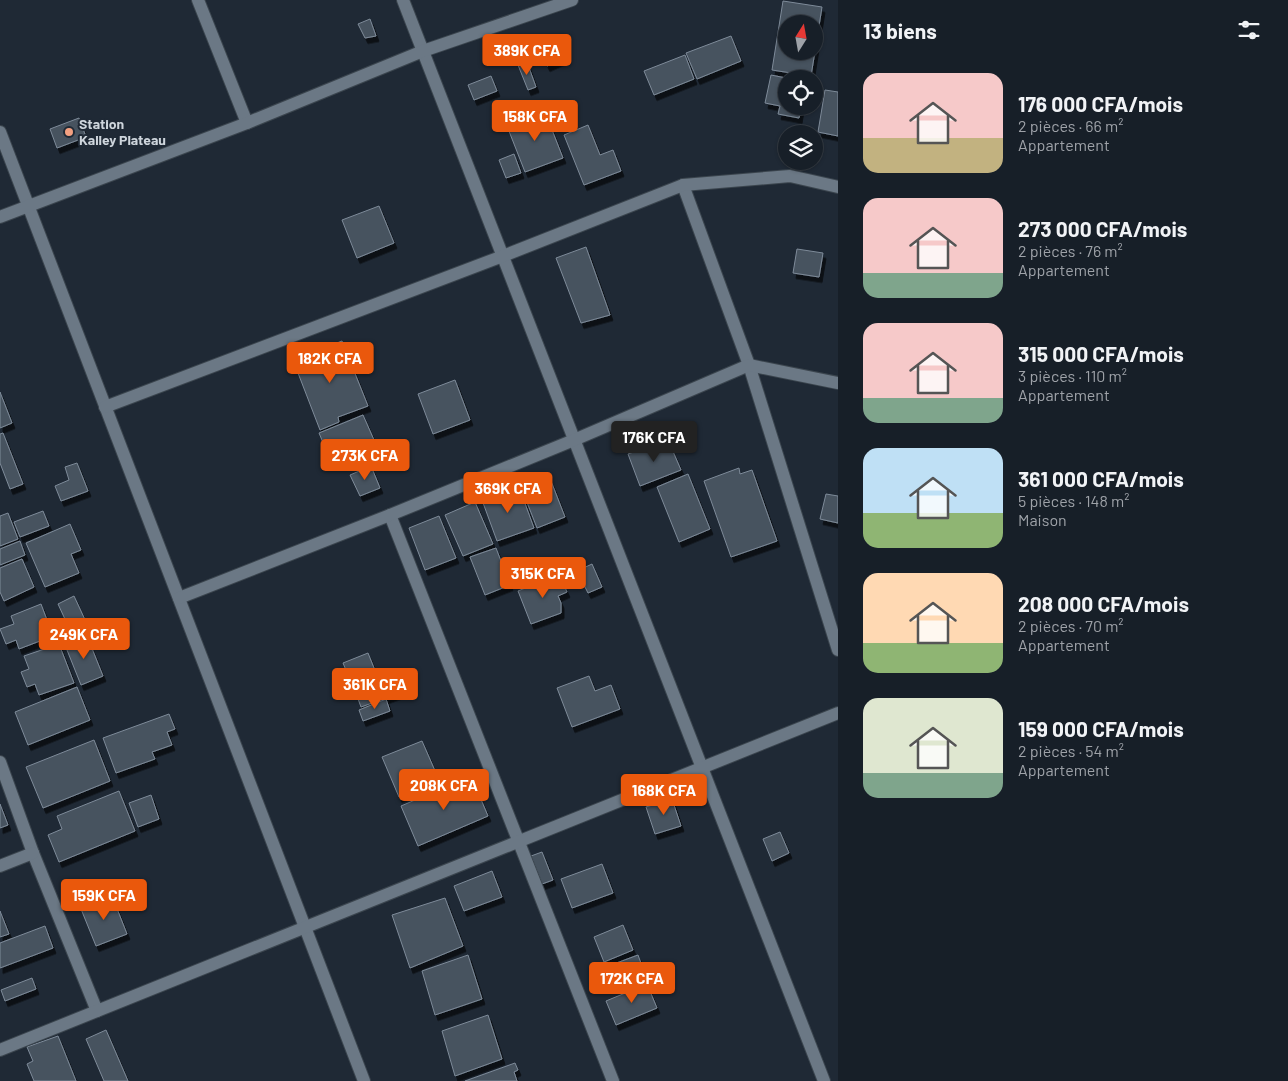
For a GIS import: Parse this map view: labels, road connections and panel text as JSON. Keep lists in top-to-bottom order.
{
  "places": ["Station Kalley Plateau"],
  "north": "top",
  "page": {
    "heading": "13 biens",
    "price": [
      "389K CFA",
      "158K CFA",
      "182K CFA",
      "176K CFA",
      "273K CFA",
      "369K CFA",
      "315K CFA",
      "249K CFA",
      "361K CFA",
      "208K CFA",
      "168K CFA",
      "159K CFA",
      "172K CFA"
    ],
    "list": [
      {
        "name": "176 000 CFA/mois",
        "note": "2 pièces · 66 m² · Appartement"
      },
      {
        "name": "273 000 CFA/mois",
        "note": "2 pièces · 76 m² · Appartement"
      },
      {
        "name": "315 000 CFA/mois",
        "note": "3 pièces · 110 m² · Appartement"
      },
      {
        "name": "361 000 CFA/mois",
        "note": "5 pièces · 148 m² · Maison"
      },
      {
        "name": "208 000 CFA/mois",
        "note": "2 pièces · 70 m² · Appartement"
      },
      {
        "name": "159 000 CFA/mois",
        "note": "2 pièces · 54 m² · Appartement"
      }
    ]
  }
}
